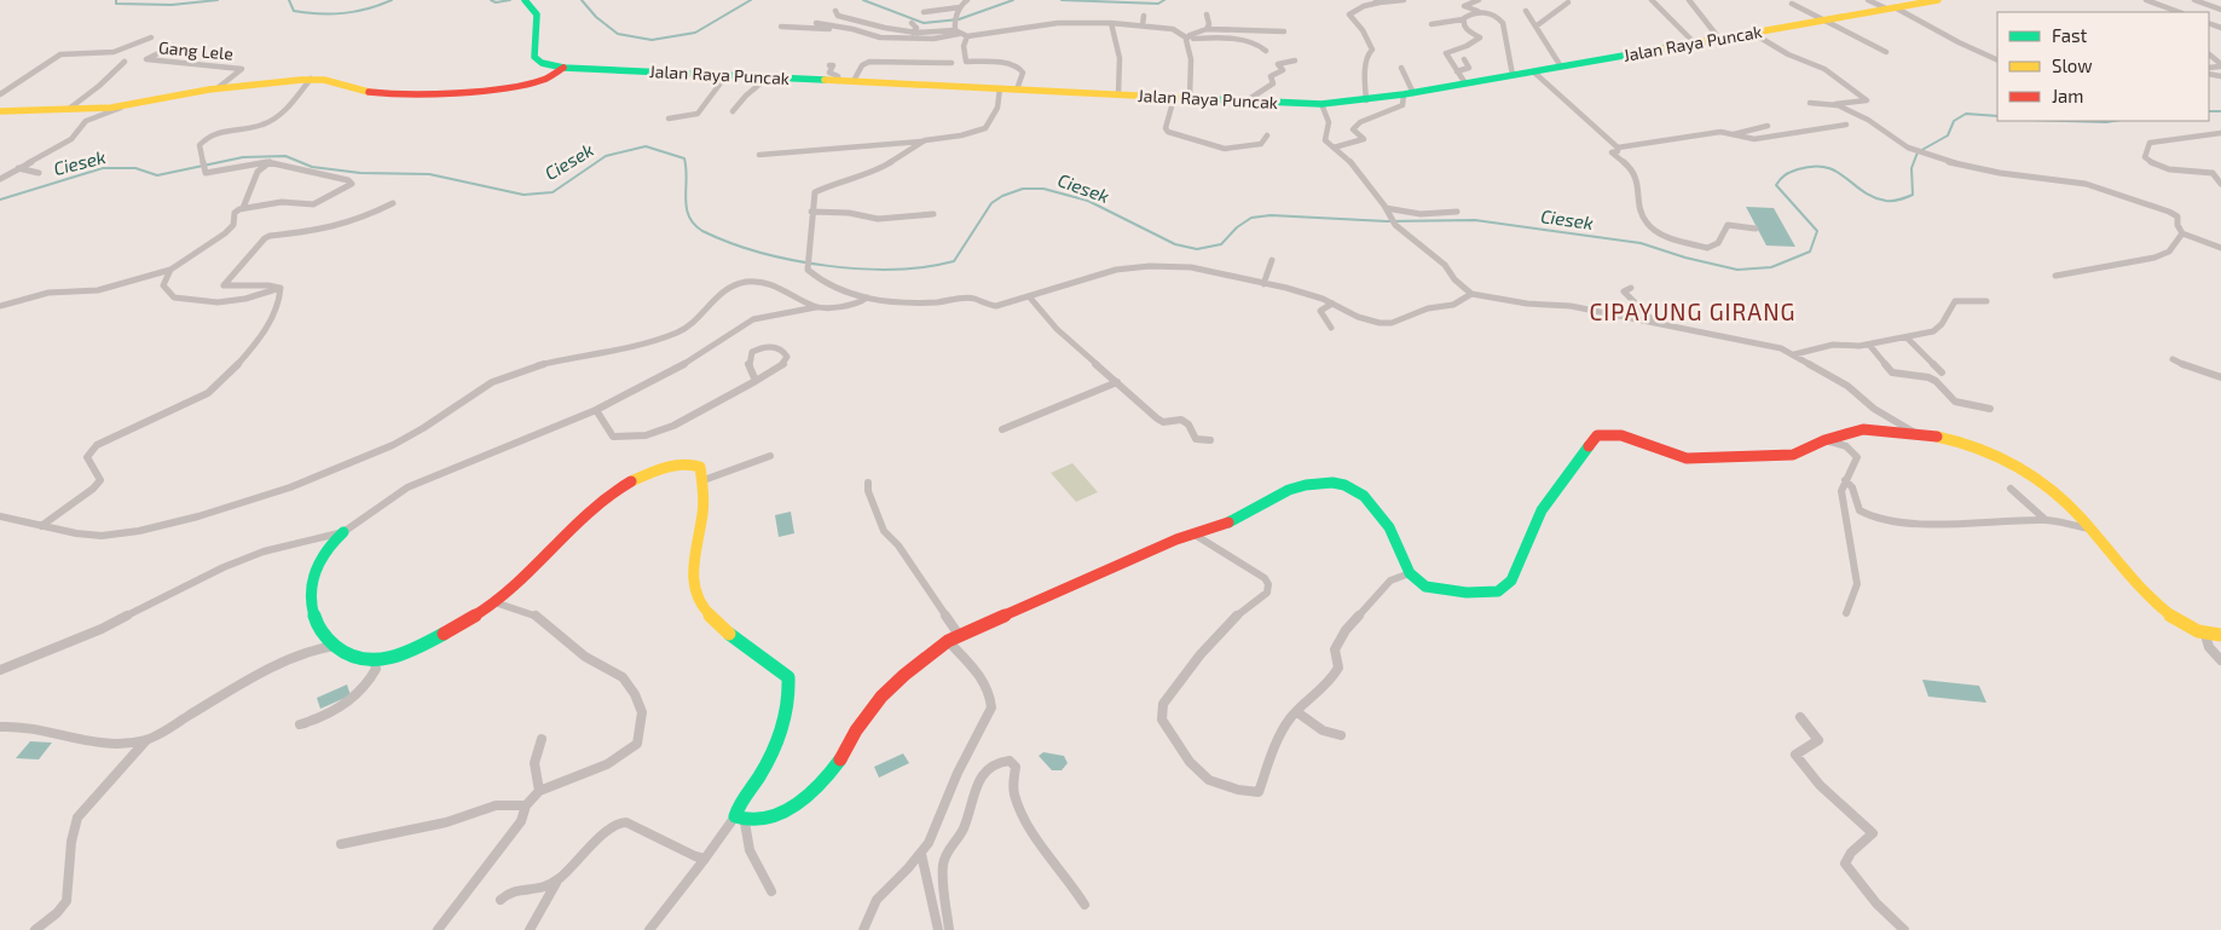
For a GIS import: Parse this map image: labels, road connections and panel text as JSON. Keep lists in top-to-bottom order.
{
  "streets": {
    "main road": ["Jalan Raya Puncak"],
    "street": ["Gang Lele"]
  },
  "districts": ["CIPAYUNG GIRANG"],
  "water": ["Ciesek"],
  "legend": ["Fast", "Slow", "Jam"]
}
